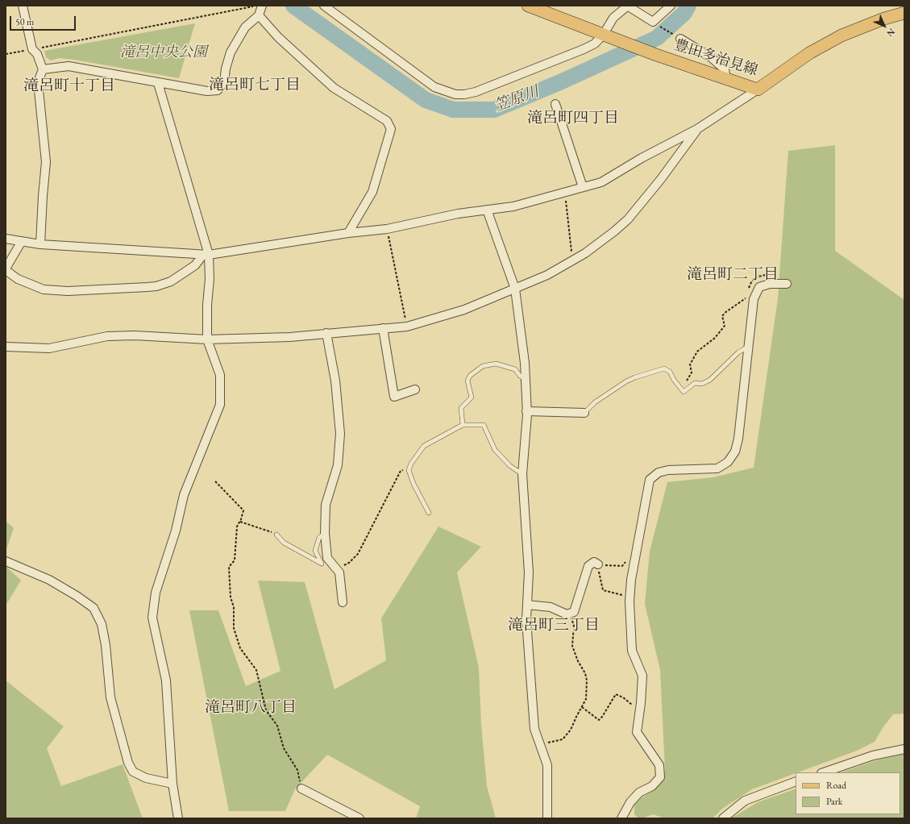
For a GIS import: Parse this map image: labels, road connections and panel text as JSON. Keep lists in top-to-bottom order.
{
  "streets": {
    "main road": ["豊田多治見線"]
  },
  "districts": [
    "滝呂町七丁目",
    "滝呂町十丁目",
    "滝呂町四丁目",
    "滝呂町二丁目",
    "滝呂町三丁目",
    "滝呂町八丁目"
  ],
  "water": ["笠原川"],
  "parks": ["滝呂中央公園"],
  "legend": ["Road", "Park"],
  "scale_bar": "50 m",
  "north": "bottom right"
}
